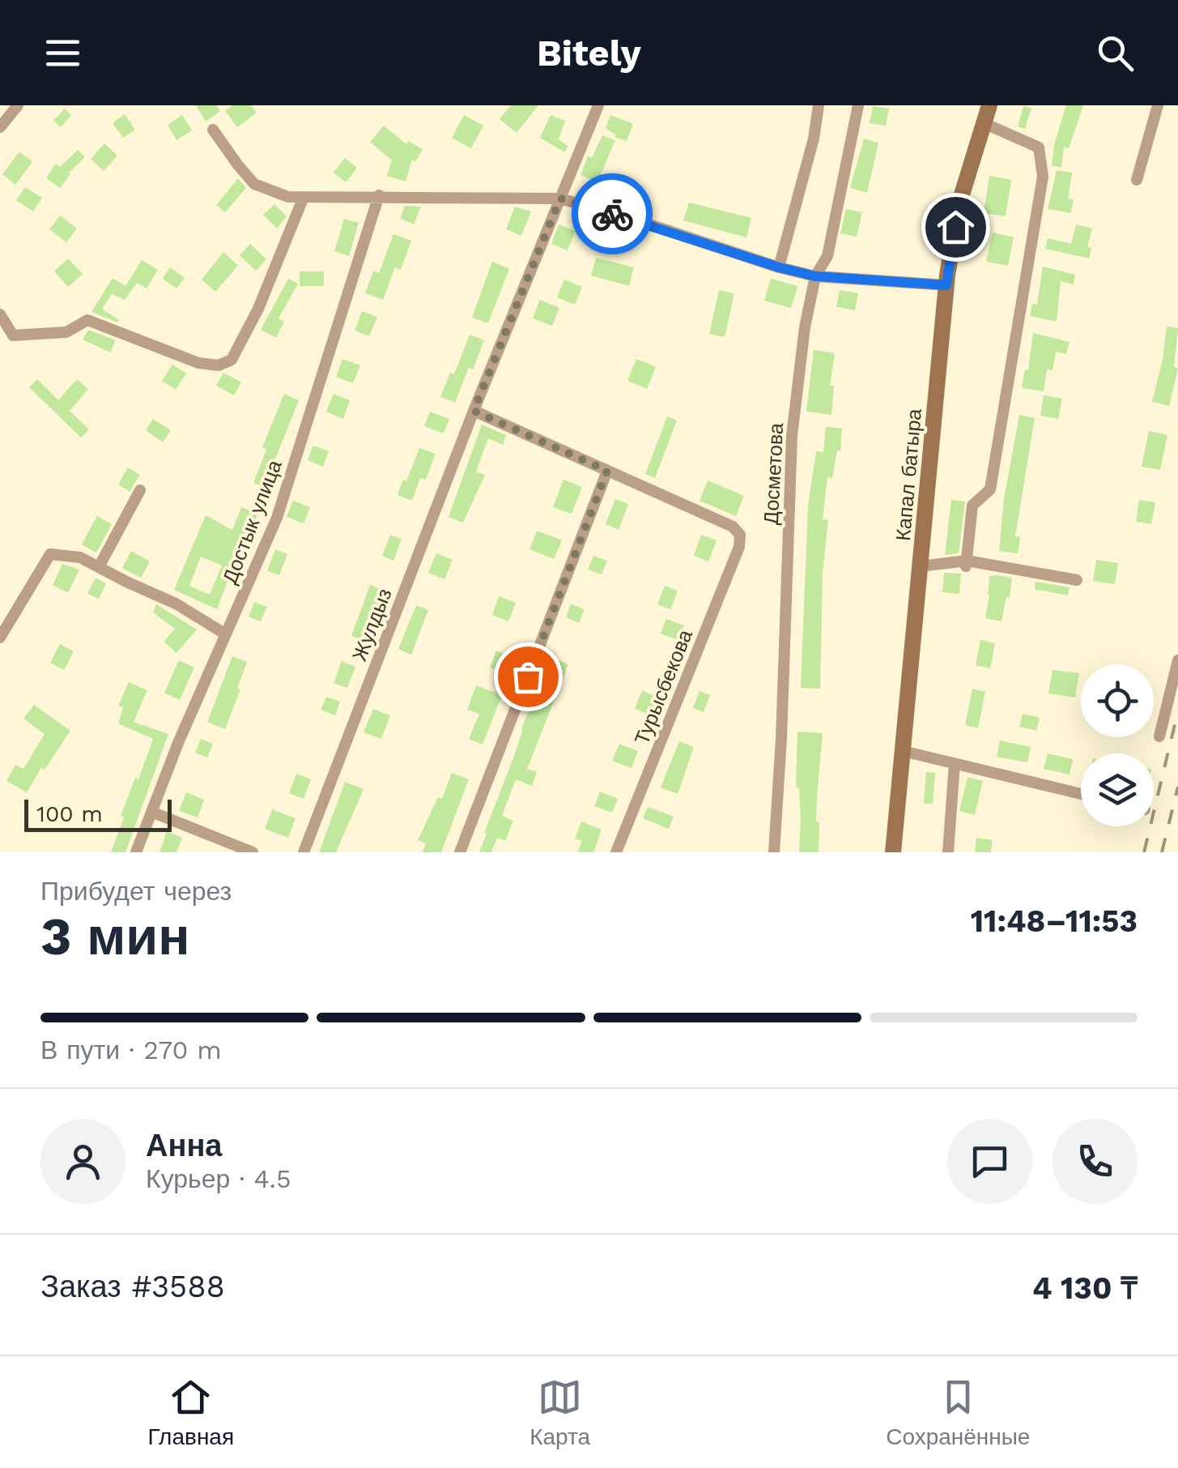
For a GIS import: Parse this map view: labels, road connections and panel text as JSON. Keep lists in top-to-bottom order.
{
  "streets": {
    "main road": ["Капал батыра"],
    "street": [
      "Досметова",
      "Достык улица",
      "Жулдыз",
      "Турысбекова"
    ]
  },
  "scale_bar": "100 m",
  "page": {
    "header": "Bitely",
    "scale": "100 m",
    "heading": ["3 мин", "Прибудет через", "11:48–11:53"],
    "panel": [
      "Анна",
      "Курьер · 4.5",
      "Заказ #3588",
      "4 130 ₸"
    ],
    "bar": "В пути · 270 m",
    "tabs": ["Главная", "Карта", "Сохранённые"]
  }
}
